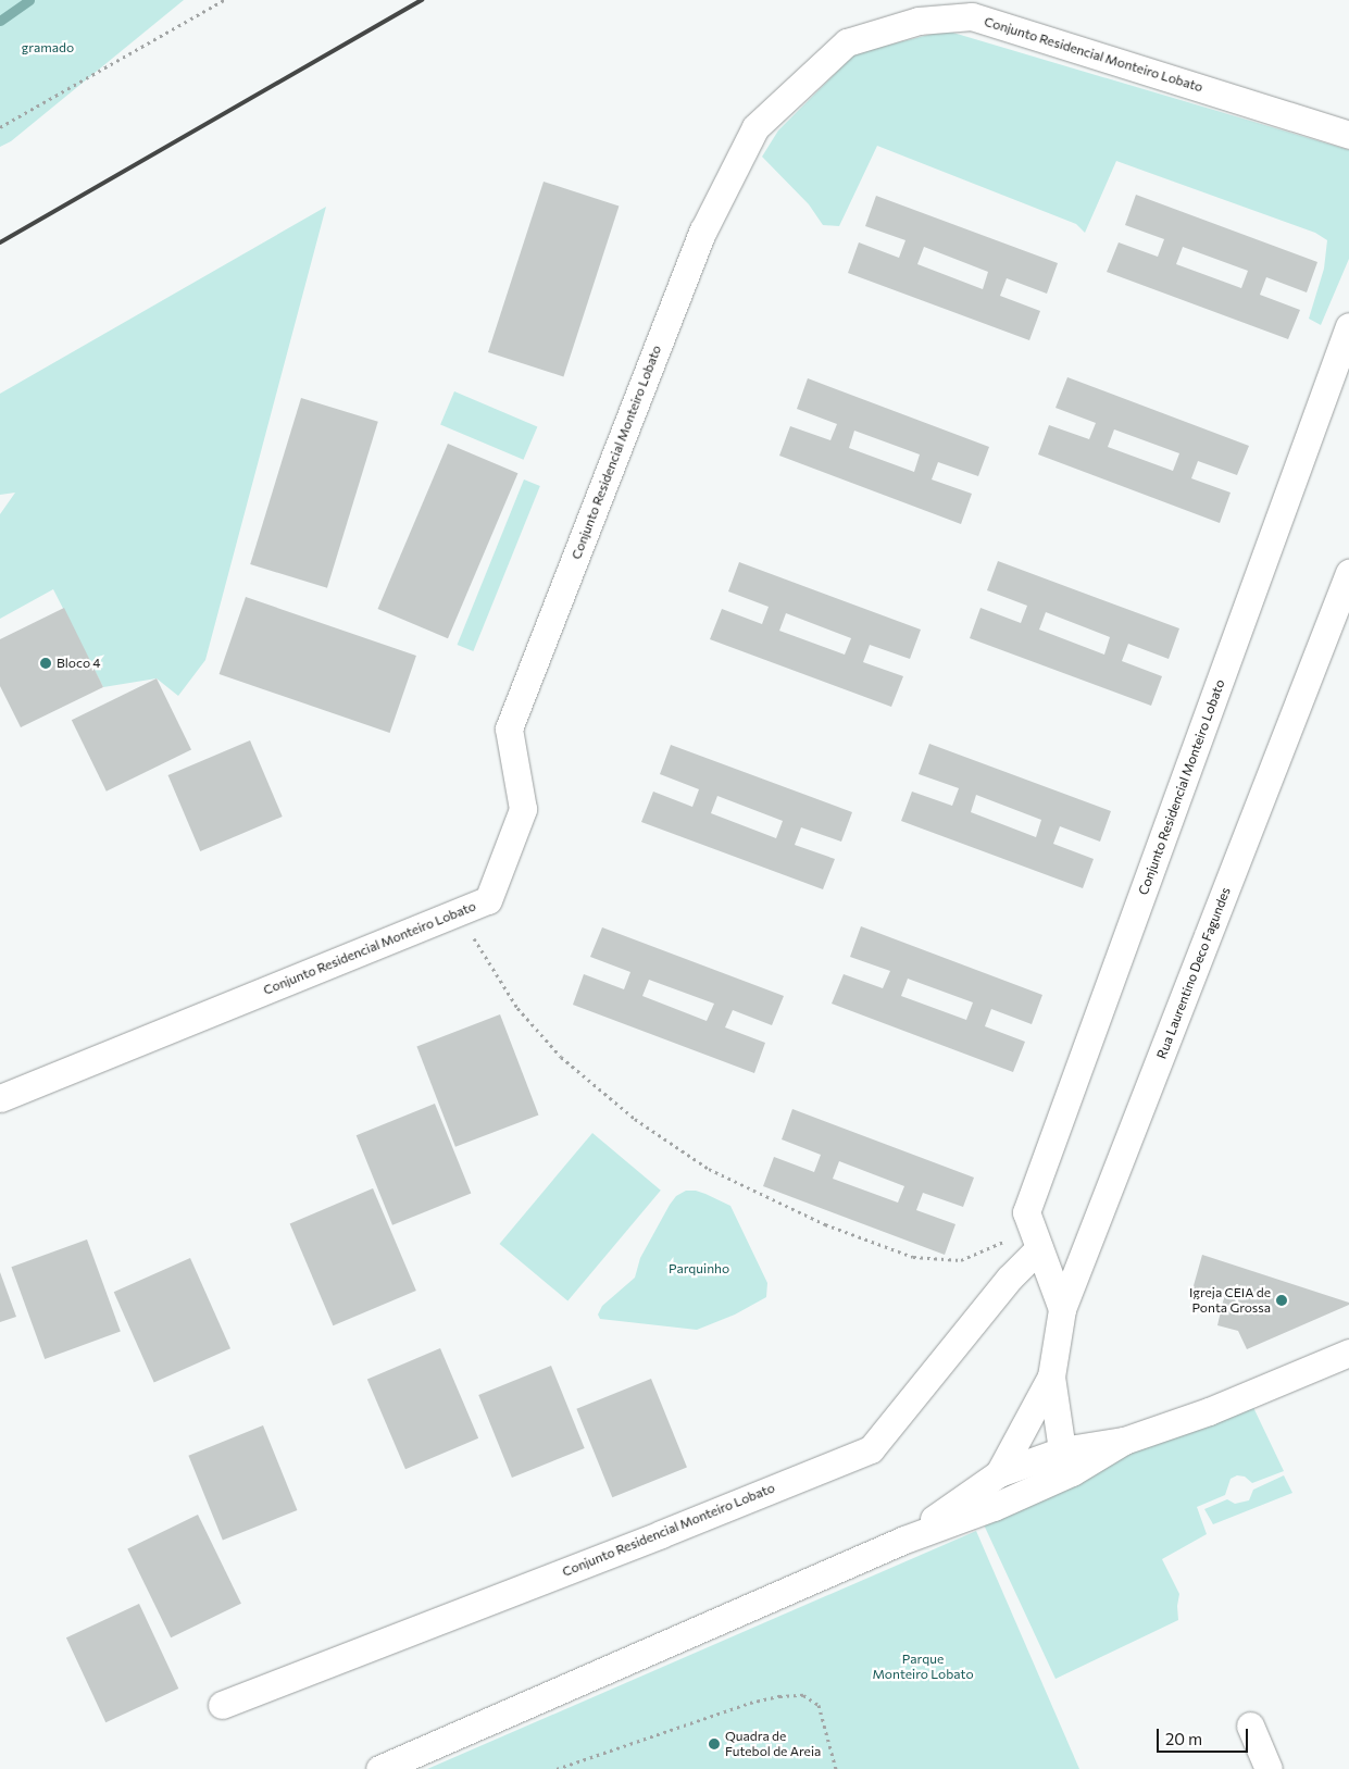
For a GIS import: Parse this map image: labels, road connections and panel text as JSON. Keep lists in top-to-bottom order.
{
  "streets": {
    "street": ["Conjunto Residencial Monteiro Lobato", "Rua Laurentino Deco Fagundes"]
  },
  "crossings": [
    ["Conjunto Residencial Monteiro Lobato", "Rua Laurentino Deco Fagundes"]
  ],
  "parks": ["gramado", "Parquinho", "Parque Monteiro Lobato"],
  "places": ["Bloco 4", "Igreja CEIA de Ponta Grossa", "Quadra de Futebol de Areia"],
  "scale_bar": "20 m"
}
